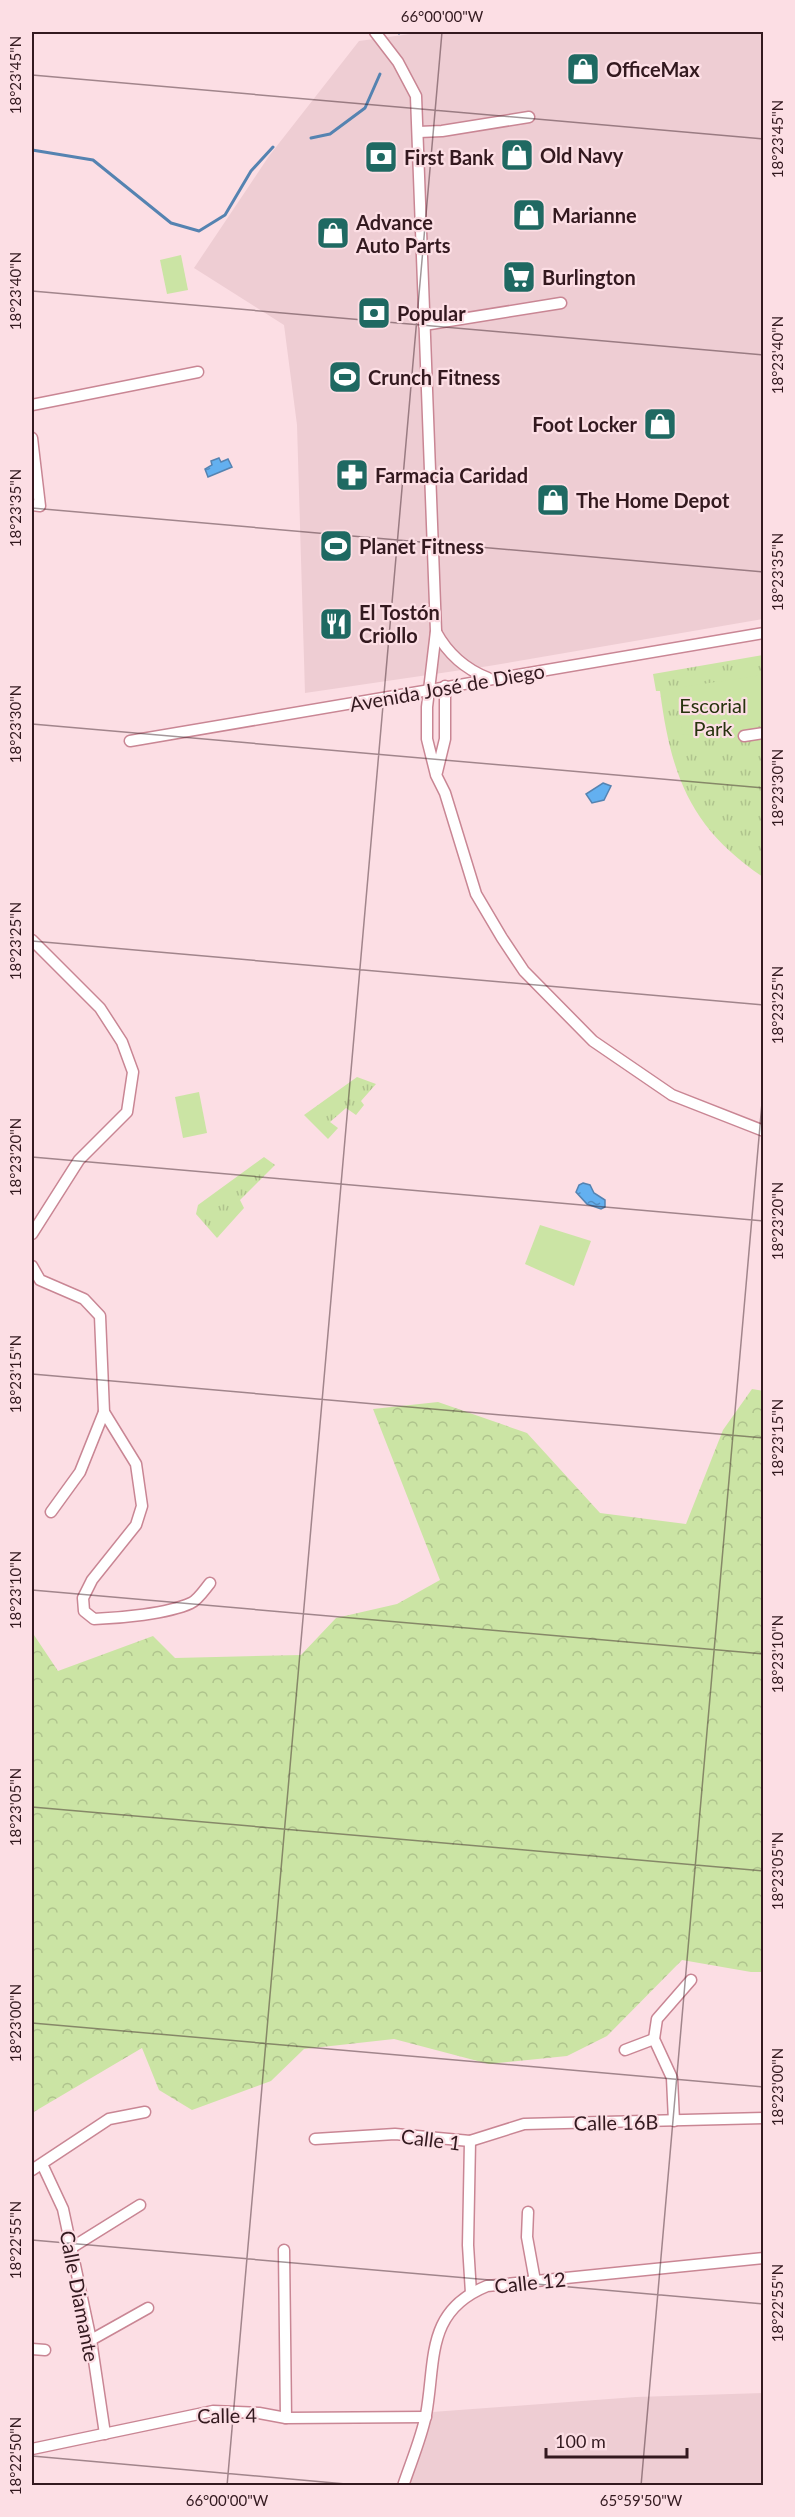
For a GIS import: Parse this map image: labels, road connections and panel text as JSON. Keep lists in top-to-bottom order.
{
  "streets": {
    "street": [
      "Avenida José de Diego",
      "Calle 16B",
      "Calle 1",
      "Calle 12",
      "Calle Diamante",
      "Calle 4"
    ]
  },
  "crossings": [
    ["Calle 16B", "Calle 1"],
    ["Calle 1", "Calle 12"],
    ["Calle 12", "Calle 4"],
    ["Calle Diamante", "Calle 4"]
  ],
  "parks": ["Escorial Park"],
  "places": {
    "shop": [
      "OfficeMax",
      "Old Navy",
      "Marianne",
      "Advance Auto Parts",
      "Foot Locker",
      "The Home Depot"
    ],
    "bank": ["First Bank", "Popular"],
    "supermarket": ["Burlington"],
    "sports": ["Crunch Fitness", "Planet Fitness"],
    "pharmacy": ["Farmacia Caridad"],
    "restaurant": ["El Tostón Criollo"]
  },
  "scale_bar": "100 m",
  "coordinates": [
    "66°00'00\"W",
    "18°23'45\"N",
    "18°23'40\"N",
    "18°23'35\"N",
    "18°23'30\"N",
    "18°23'25\"N",
    "18°23'20\"N",
    "18°23'15\"N",
    "18°23'10\"N",
    "18°23'05\"N",
    "18°23'00\"N",
    "18°22'55\"N",
    "18°22'50\"N",
    "65°59'50\"W"
  ]
}
